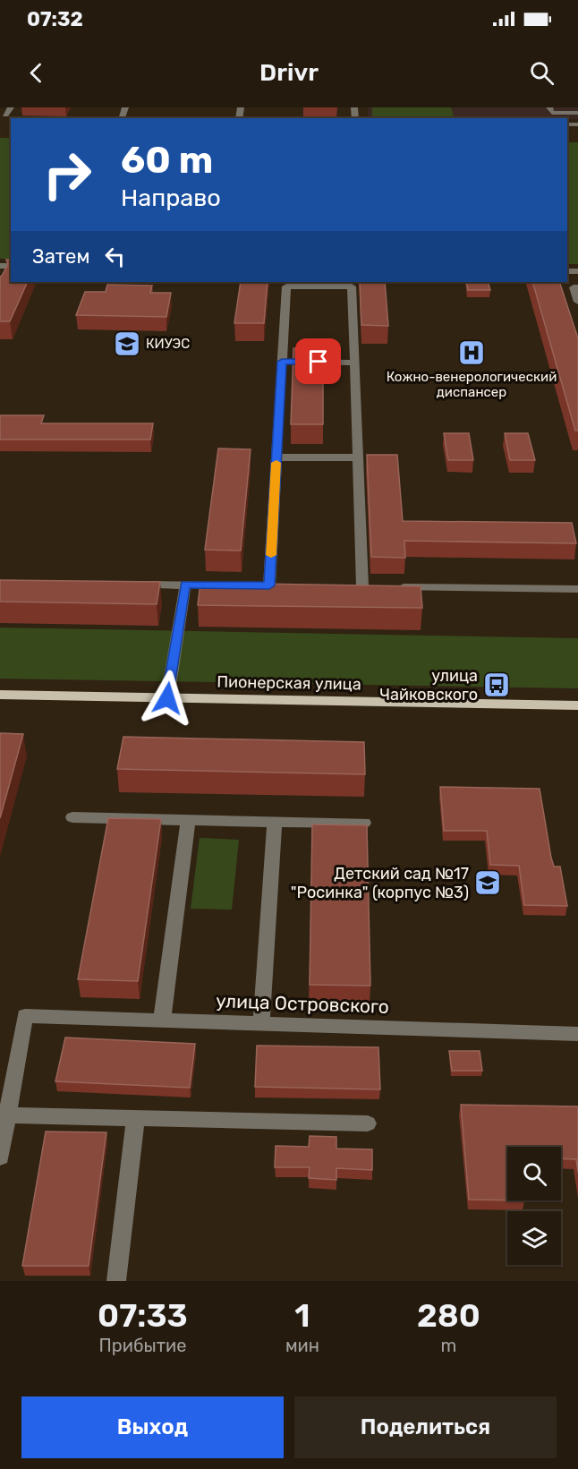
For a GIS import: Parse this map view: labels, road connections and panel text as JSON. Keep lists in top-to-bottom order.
{
  "streets": {
    "main road": ["Пионерская улица"],
    "street": ["улица Островского"]
  },
  "places": {
    "school or university": ["КИУЭС", "Детский сад №17 \"Росинка\" (корпус №3)"],
    "hospital": ["Кожно-венерологический диспансер"],
    "bus stop": ["улица Чайковского"]
  },
  "page": {
    "status": "07:32",
    "header": "Drivr",
    "turn": ["60 m", "Направо"],
    "then": "Затем",
    "eta": [
      "07:33",
      "Прибытие",
      "1",
      "мин",
      "280",
      "m"
    ],
    "buttons": ["Выход", "Поделиться"]
  }
}
